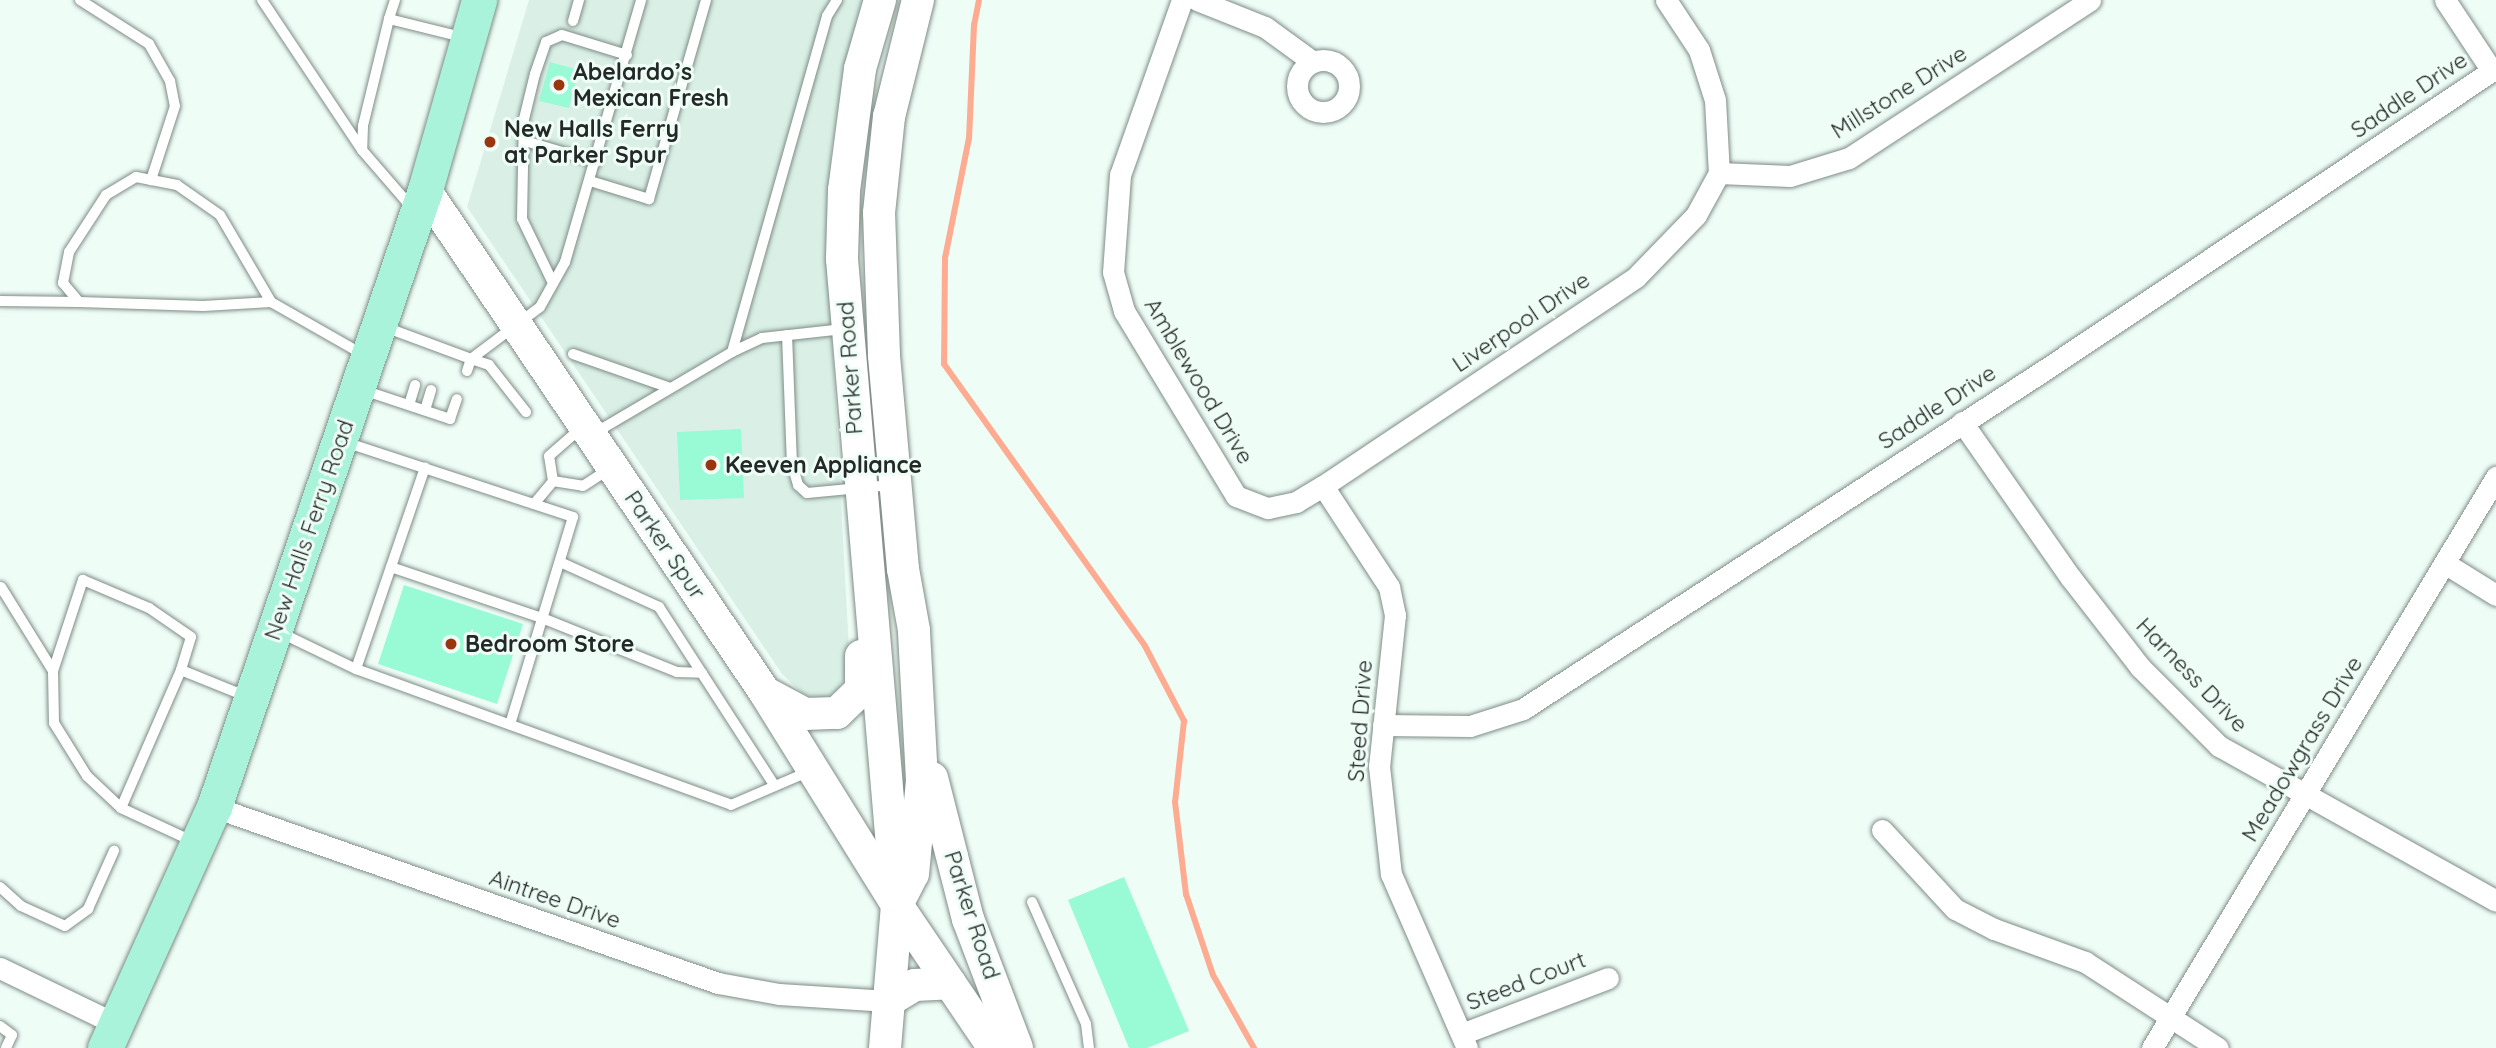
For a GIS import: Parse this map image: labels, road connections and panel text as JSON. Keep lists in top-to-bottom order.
{
  "streets": {
    "main road": ["Parker Road", "New Halls Ferry Road", "Parker Spur"],
    "street": [
      "Millstone Drive",
      "Saddle Drive",
      "Liverpool Drive",
      "Amblewood Drive",
      "Harness Drive",
      "Steed Drive",
      "Meadowgrass Drive",
      "Aintree Drive",
      "Steed Court"
    ]
  },
  "crossings": [
    ["Millstone Drive", "Liverpool Drive"],
    ["Saddle Drive", "Harness Drive"],
    ["Saddle Drive", "Steed Drive"],
    ["Liverpool Drive", "Amblewood Drive"],
    ["Liverpool Drive", "Steed Drive"],
    ["Parker Road", "Parker Spur"],
    ["Amblewood Drive", "Steed Drive"],
    ["New Halls Ferry Road", "Parker Spur"],
    ["New Halls Ferry Road", "Aintree Drive"],
    ["Harness Drive", "Meadowgrass Drive"],
    ["Steed Drive", "Steed Court"]
  ],
  "places": [
    "Abelardo’s Mexican Fresh",
    "New Halls Ferry at Parker Spur",
    "Keeven Appliance",
    "Bedroom Store"
  ]
}
